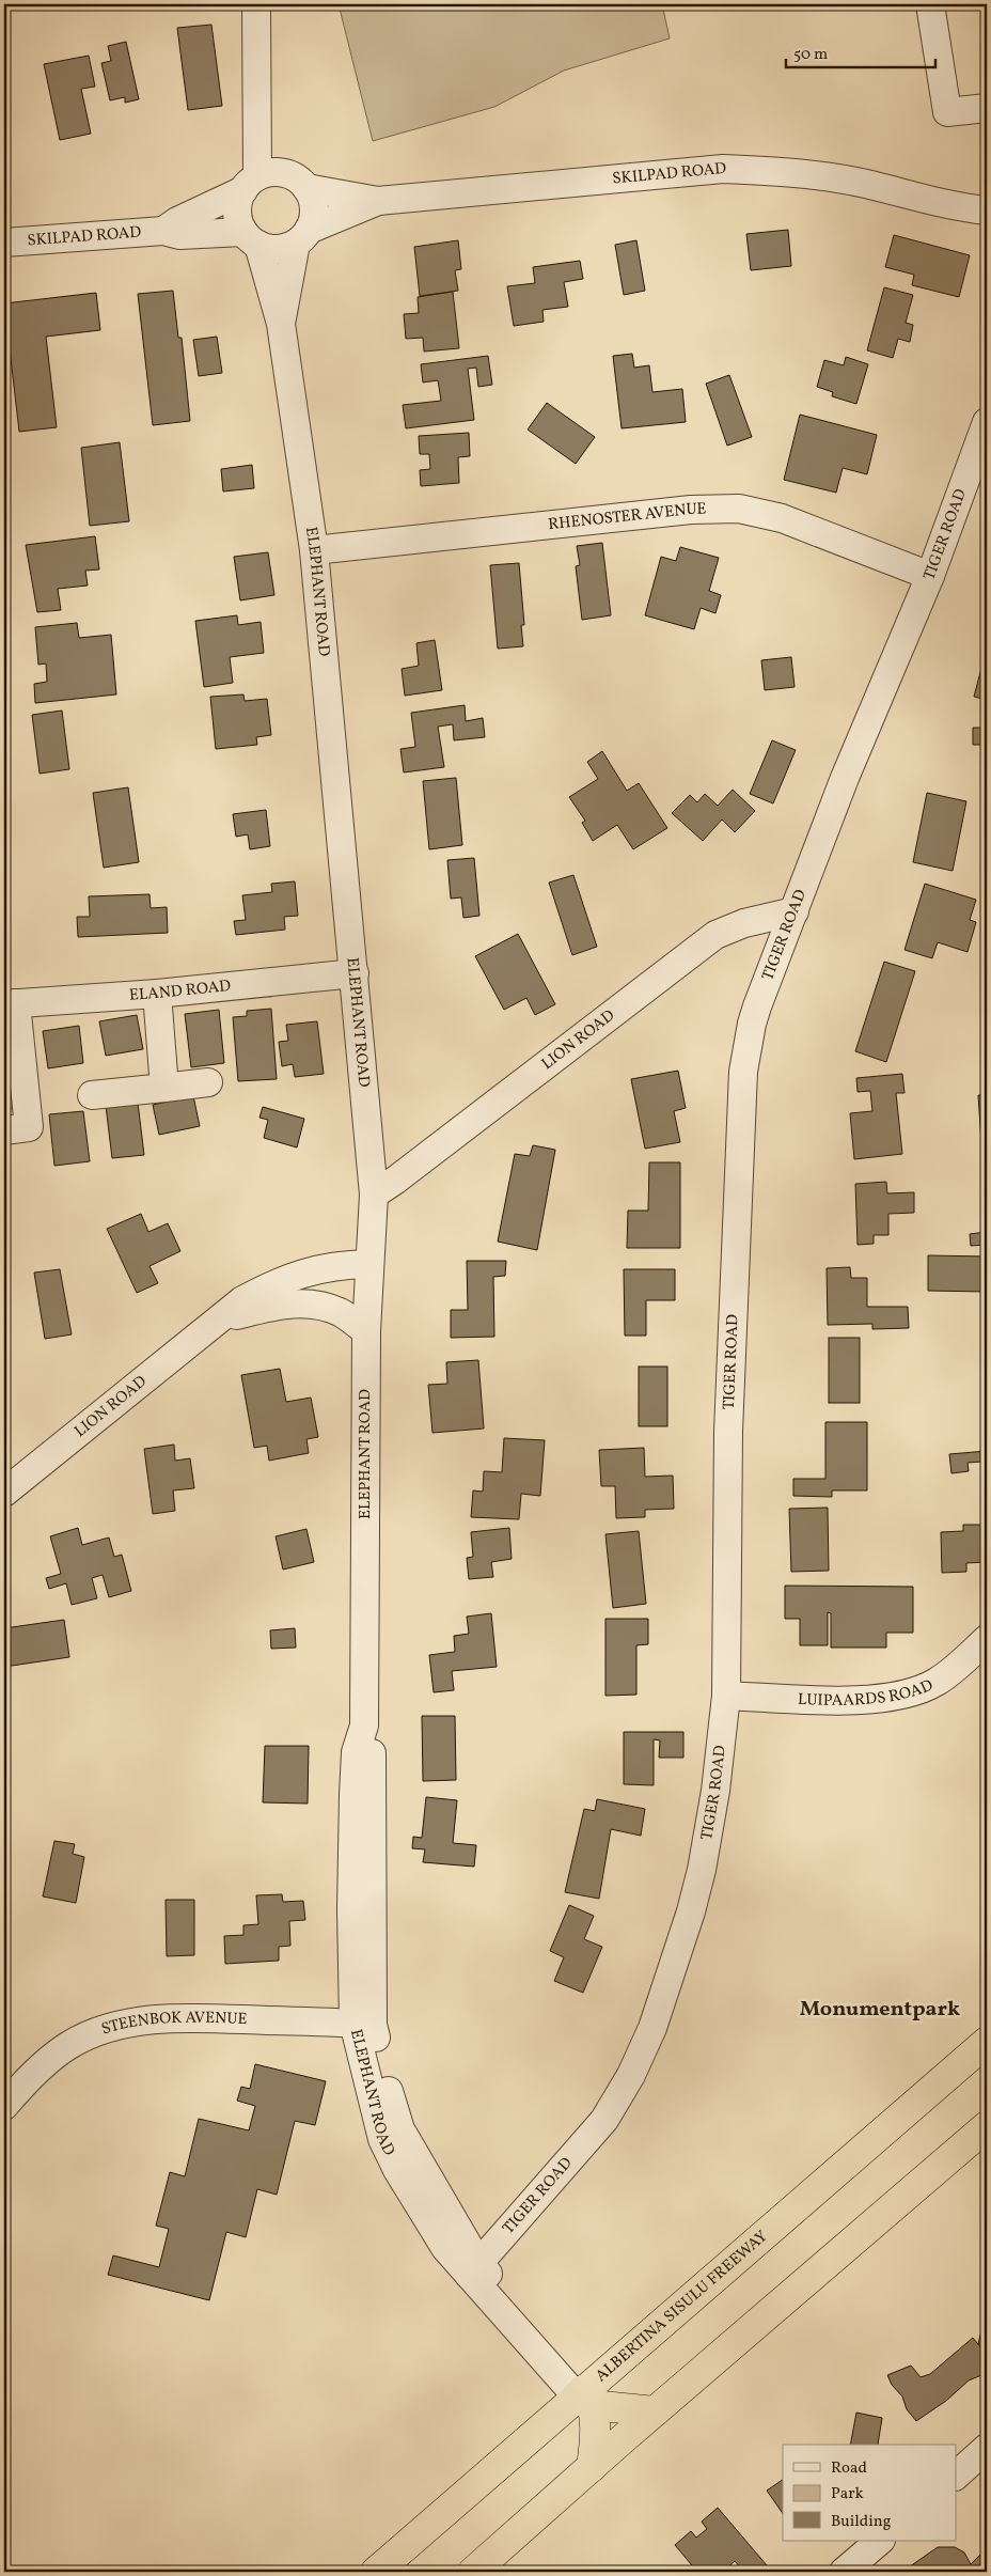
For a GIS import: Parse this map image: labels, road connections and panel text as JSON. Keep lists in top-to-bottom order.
{
  "streets": {
    "highway": ["ALBERTINA SISULU FREEWAY"],
    "street": [
      "SKILPAD ROAD",
      "RHENOSTER AVENUE",
      "TIGER ROAD",
      "ELEPHANT ROAD",
      "ELAND ROAD",
      "LION ROAD",
      "LUIPAARDS ROAD",
      "STEENBOK AVENUE"
    ]
  },
  "crossings": [
    ["SKILPAD ROAD", "ELEPHANT ROAD"],
    ["RHENOSTER AVENUE", "TIGER ROAD"],
    ["RHENOSTER AVENUE", "ELEPHANT ROAD"],
    ["TIGER ROAD", "ELEPHANT ROAD"],
    ["TIGER ROAD", "LION ROAD"],
    ["TIGER ROAD", "LUIPAARDS ROAD"],
    ["ELEPHANT ROAD", "ELAND ROAD"],
    ["ELEPHANT ROAD", "LION ROAD"],
    ["ELEPHANT ROAD", "STEENBOK AVENUE"],
    ["ELEPHANT ROAD", "ALBERTINA SISULU FREEWAY"]
  ],
  "districts": ["Monumentpark"],
  "legend": ["Road", "Park", "Building"],
  "scale_bar": "50 m"
}
